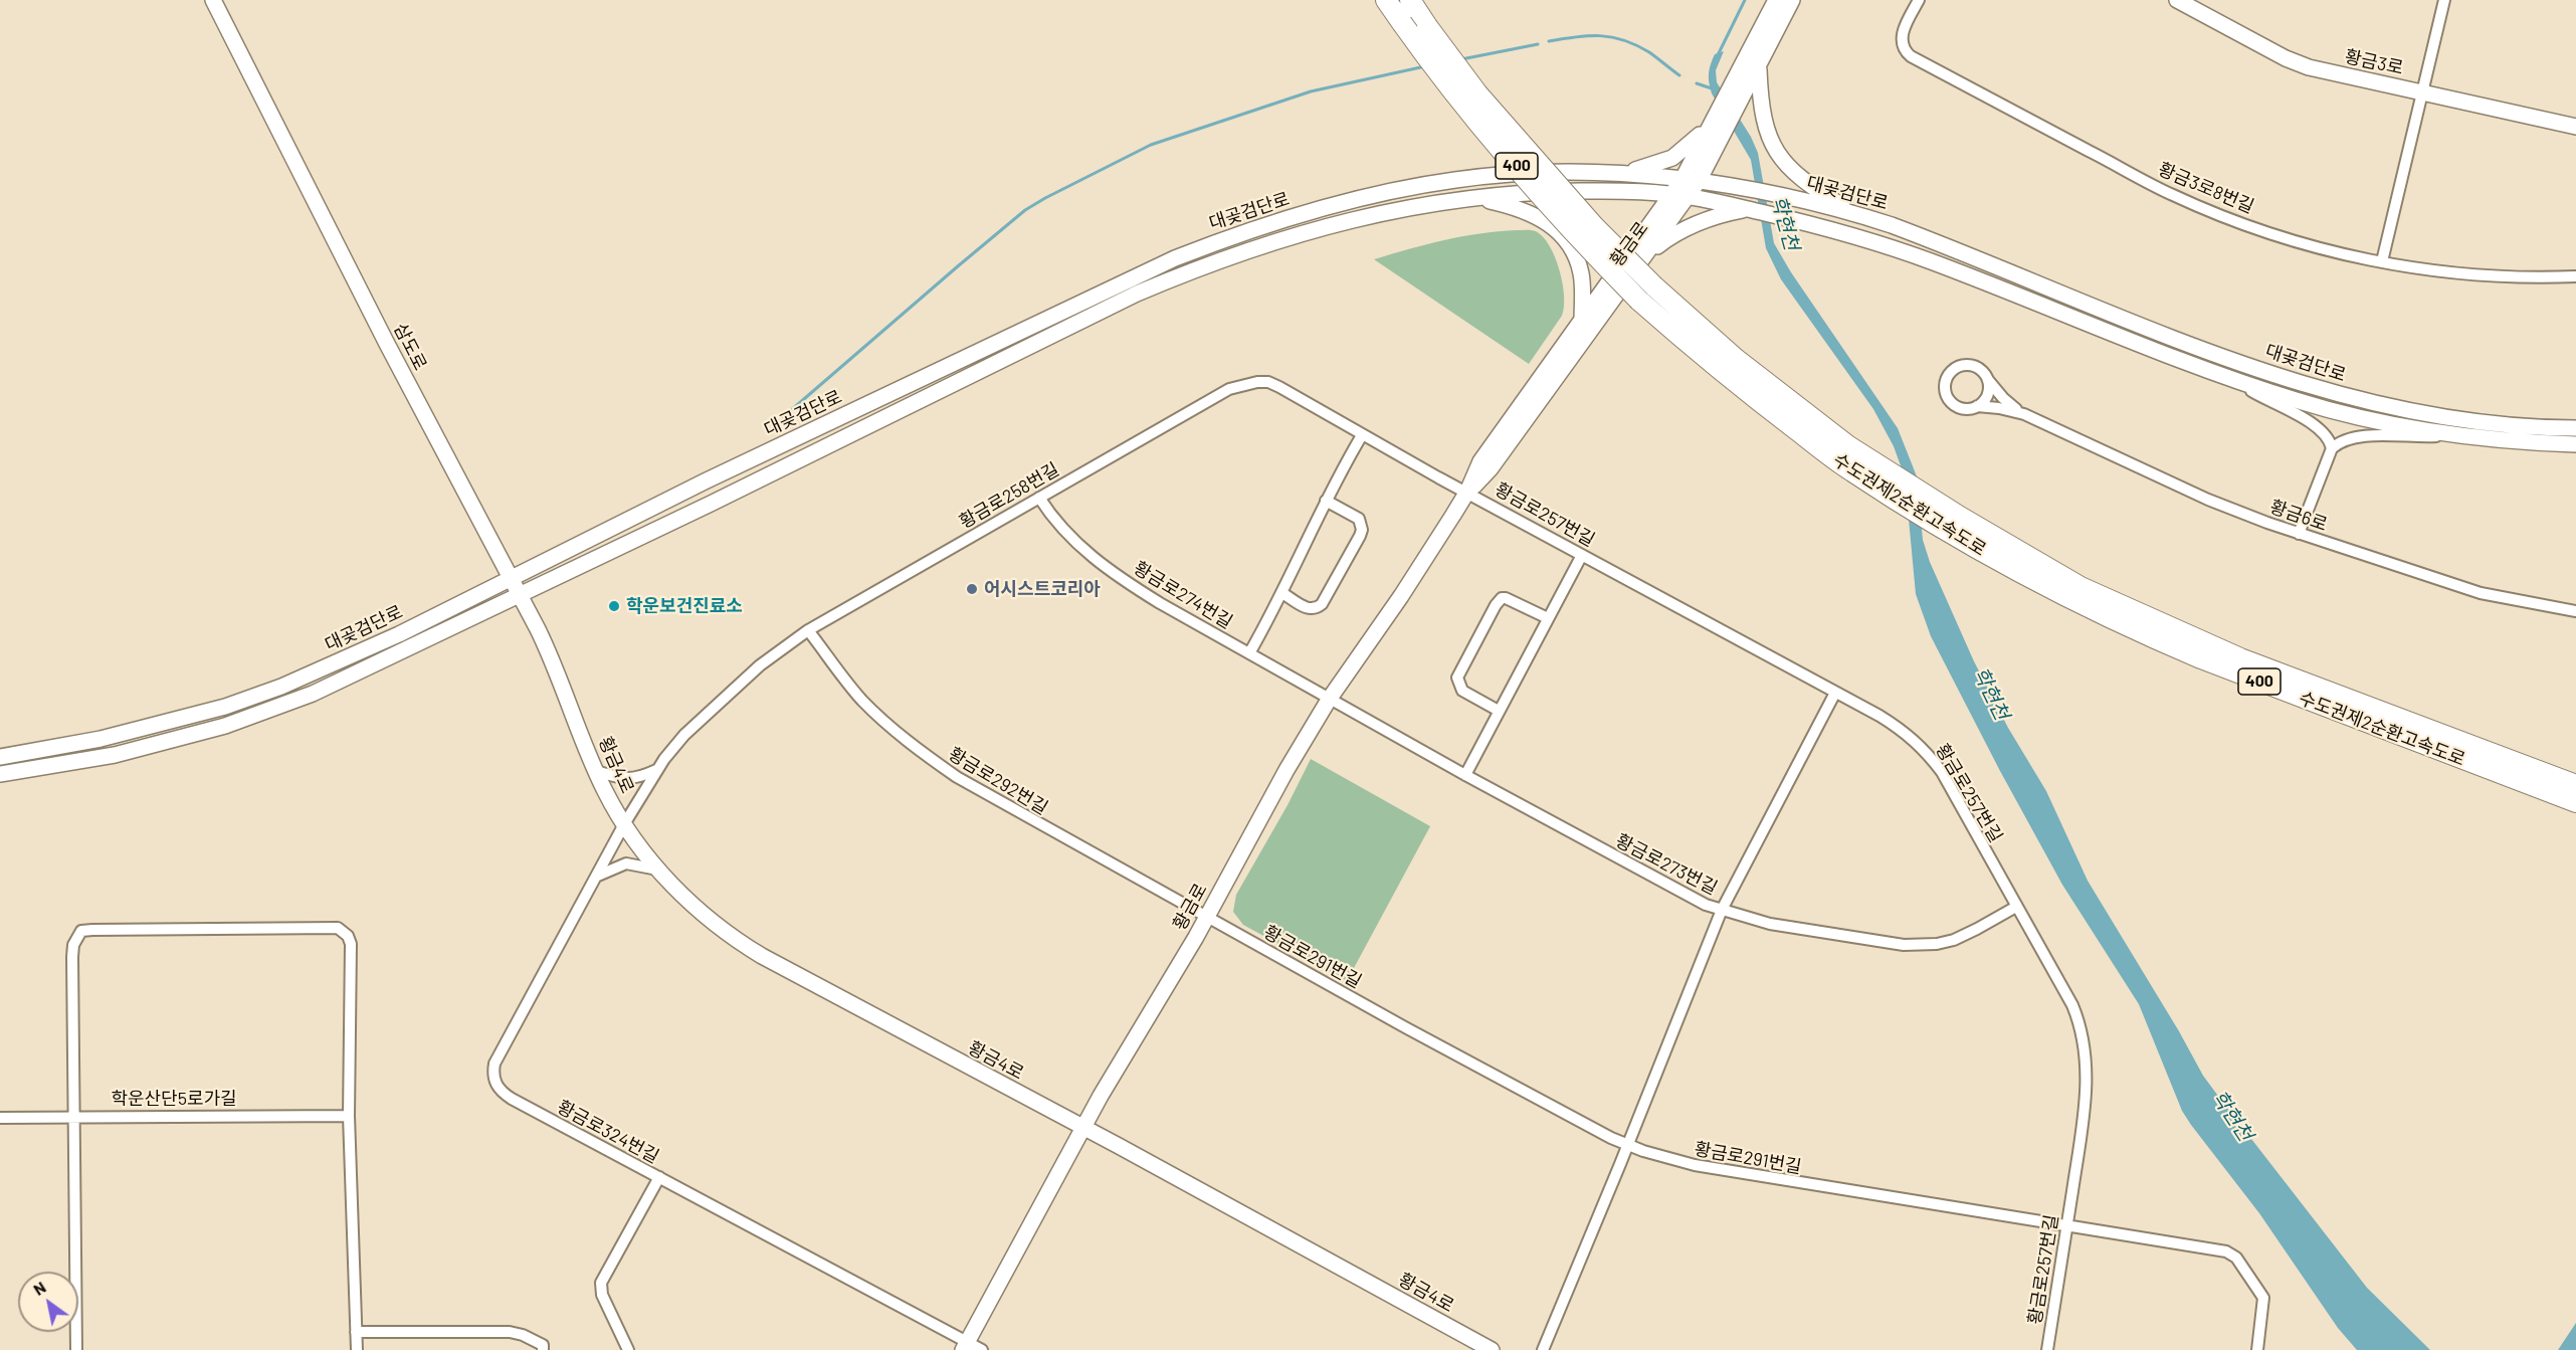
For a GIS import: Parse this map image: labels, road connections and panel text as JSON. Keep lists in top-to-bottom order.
{
  "streets": {
    "highway": ["400", "수도권제2순환고속도로"],
    "main road": [
      "황금3로",
      "대곶검단로",
      "황금로",
      "삼도로",
      "황금4로"
    ],
    "street": [
      "황금3로8번길",
      "황금로258번길",
      "황금로257번길",
      "황금6로",
      "황금로274번길",
      "황금로292번길",
      "황금로273번길",
      "황금로291번길",
      "학운산단5로가길",
      "황금로324번길"
    ]
  },
  "crossings": [
    ["대곶검단로", "황금로"],
    ["대곶검단로", "삼도로"],
    ["황금로", "황금로258번길"],
    ["황금로", "황금로257번길"],
    ["황금로", "황금로274번길"],
    ["황금로", "황금4로"],
    ["황금로", "황금로292번길"],
    ["황금로", "황금로273번길"],
    ["황금로", "황금로291번길"],
    ["황금로", "황금로324번길"],
    ["삼도로", "황금4로"],
    ["황금로258번길", "황금로257번길"],
    ["황금로258번길", "황금로274번길"],
    ["황금로258번길", "황금4로"],
    ["황금로258번길", "황금로292번길"],
    ["황금로258번길", "황금로324번길"],
    ["황금로257번길", "황금로273번길"],
    ["황금로257번길", "황금로291번길"],
    ["황금로274번길", "황금로273번길"],
    ["황금4로", "황금로324번길"],
    ["황금로292번길", "황금로291번길"]
  ],
  "water": ["학현천"],
  "places": ["어시스트코리아", "학운보건진료소"],
  "north": "top left"
}
